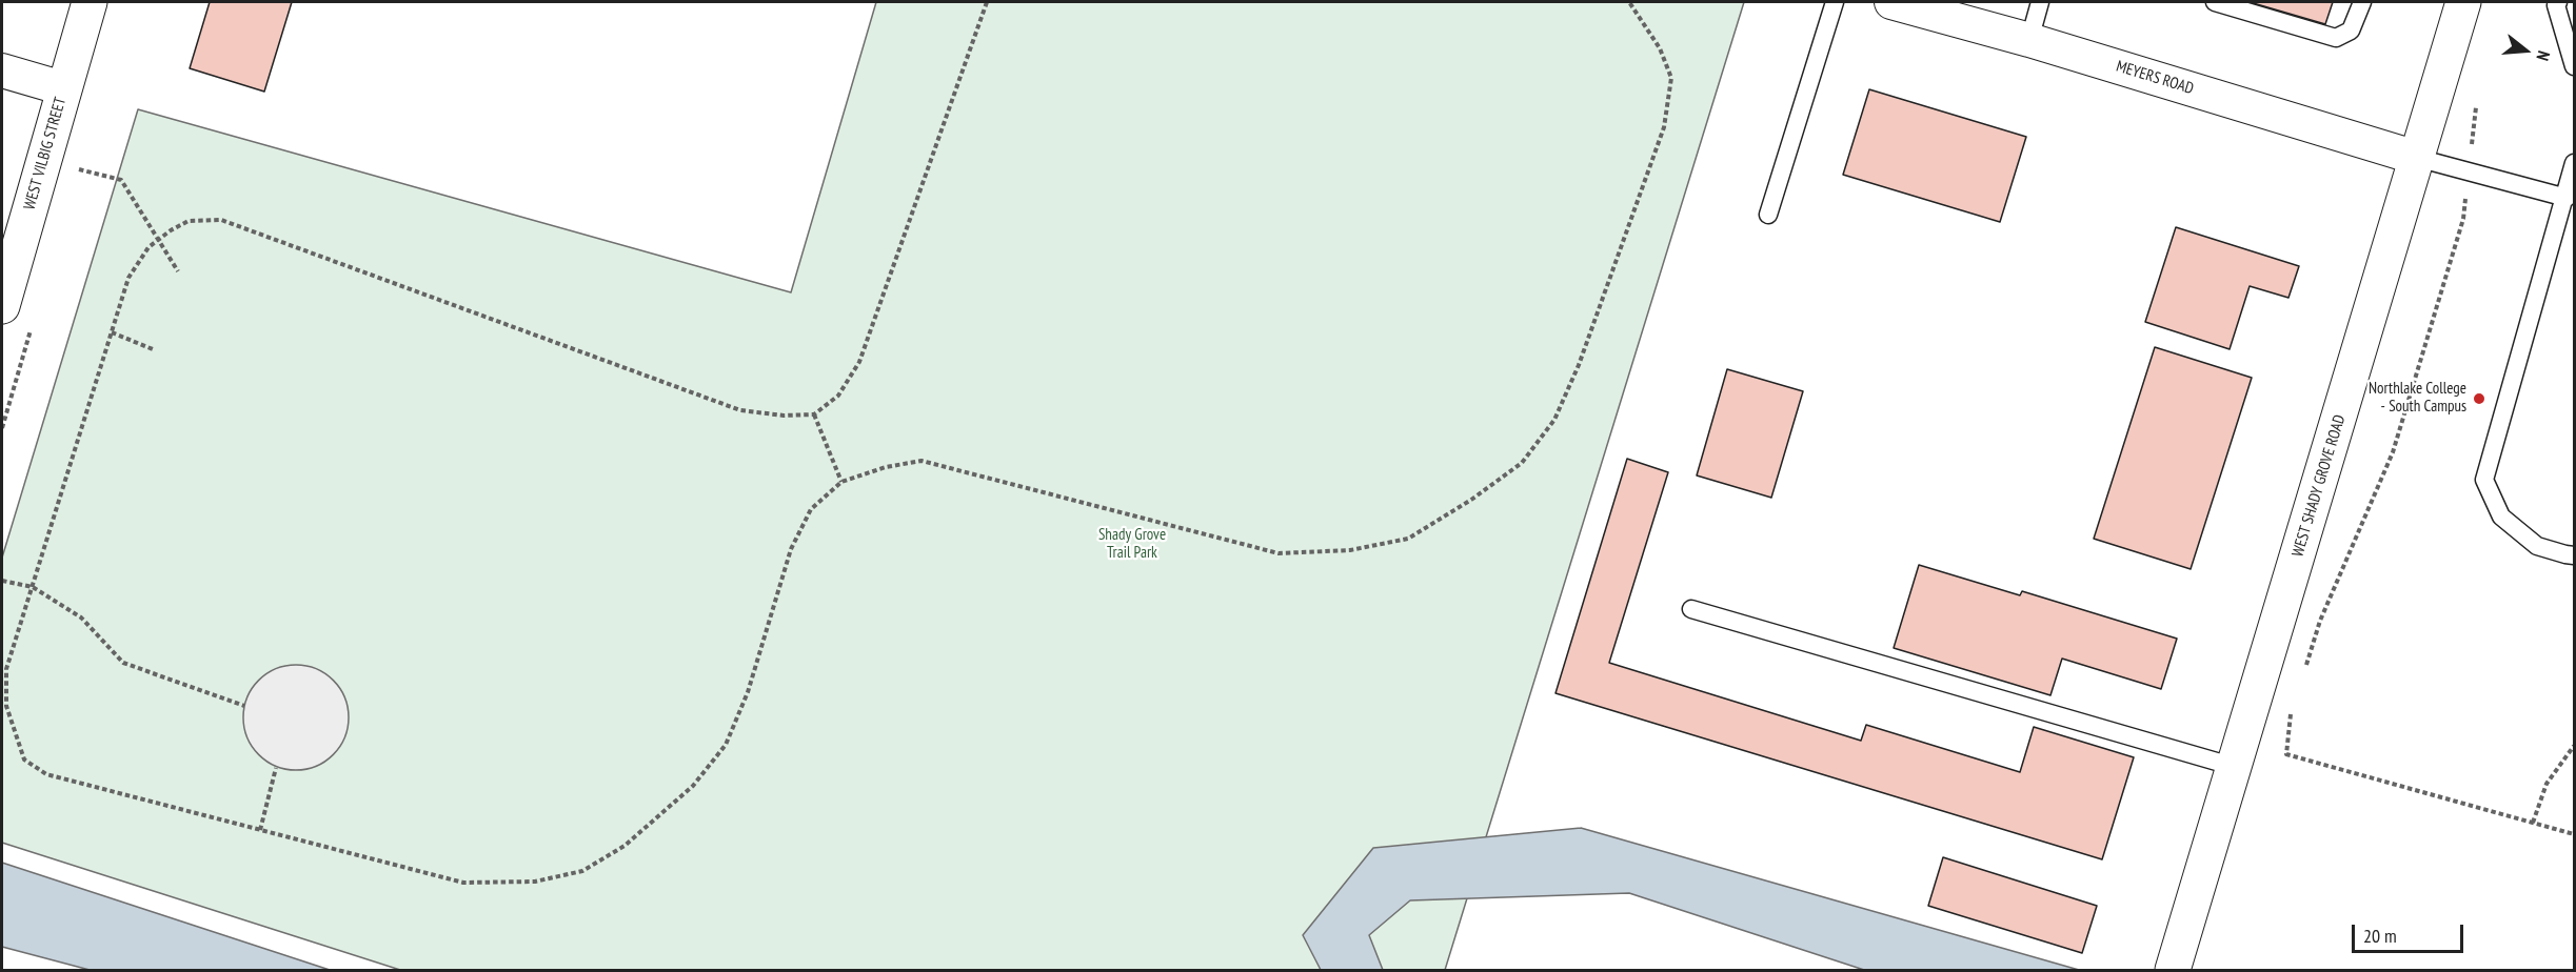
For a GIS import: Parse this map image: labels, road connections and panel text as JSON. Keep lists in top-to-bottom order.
{
  "streets": {
    "main road": ["WEST VILBIG STREET", "WEST SHADY GROVE ROAD"],
    "street": ["MEYERS ROAD"]
  },
  "crossings": [
    ["MEYERS ROAD", "WEST SHADY GROVE ROAD"]
  ],
  "parks": ["Shady Grove Trail Park"],
  "places": ["Northlake College - South Campus"],
  "scale_bar": "20 m",
  "north": "right"
}
